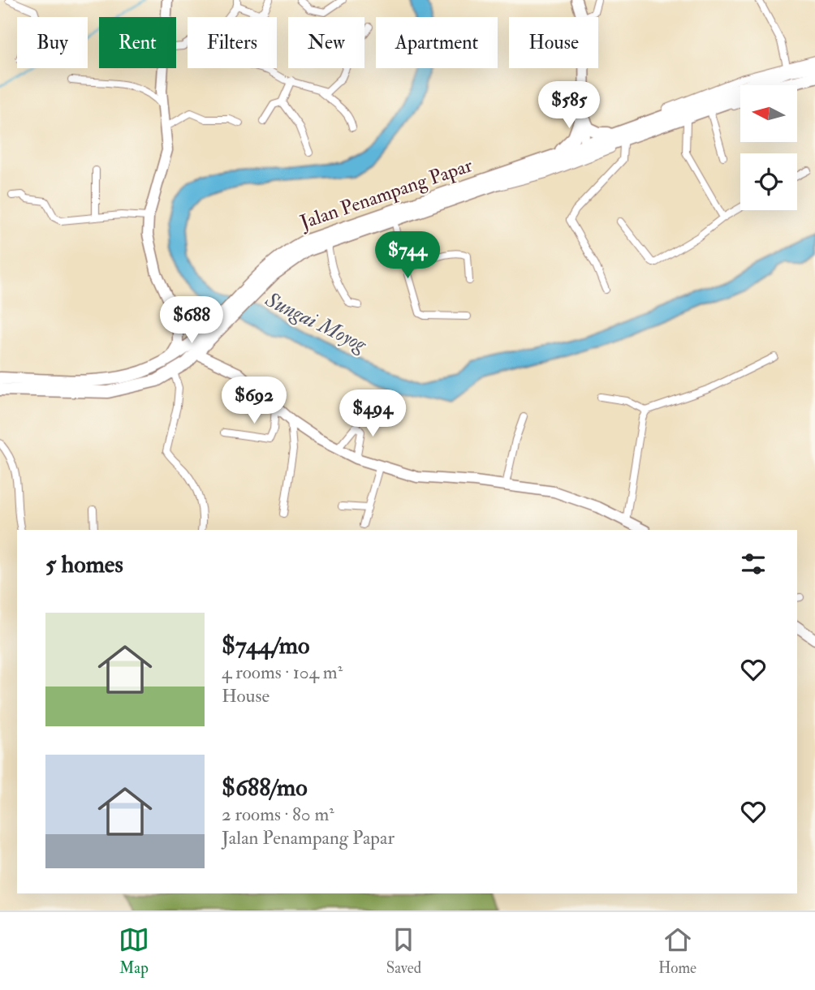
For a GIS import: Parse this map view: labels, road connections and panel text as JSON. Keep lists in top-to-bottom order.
{
  "streets": {
    "main road": ["Jalan Penampang Papar"]
  },
  "water": ["Sungai Moyog"],
  "north": "left",
  "page": {
    "chip": [
      "Buy",
      "Rent",
      "Filters",
      "New",
      "Apartment",
      "House"
    ],
    "price": [
      "$585",
      "$744",
      "$688",
      "$692",
      "$494"
    ],
    "heading": "5 homes",
    "list": [
      {
        "name": "$744/mo",
        "note": "4 rooms · 104 m² · House"
      },
      {
        "name": "$688/mo",
        "note": "2 rooms · 80 m² · Jalan Penampang Papar"
      }
    ],
    "tabs": ["Map", "Saved", "Home"]
  }
}
